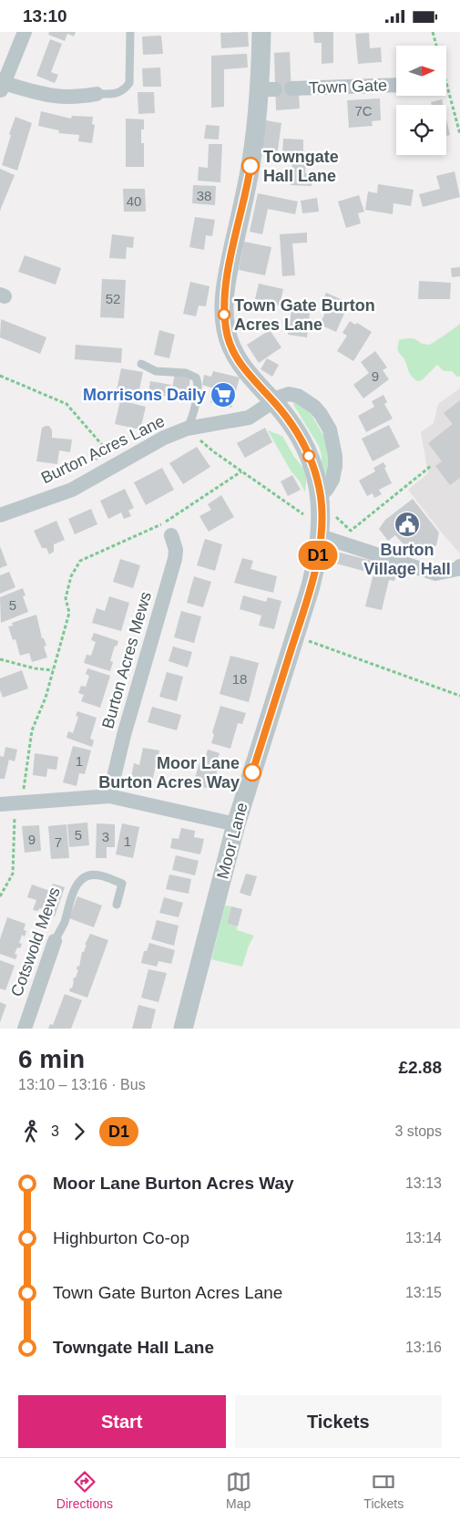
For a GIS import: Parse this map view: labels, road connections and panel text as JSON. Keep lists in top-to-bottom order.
{
  "streets": {
    "street": [
      "Town Gate",
      "Burton Acres Lane",
      "Burton Acres Mews",
      "Moor Lane",
      "Cotswold Mews"
    ]
  },
  "crossings": [
    ["Burton Acres Lane", "Moor Lane"]
  ],
  "places": {
    "other": ["Towngate Hall Lane", "Town Gate Burton Acres Lane", "Moor Lane Burton Acres Way"],
    "supermarket": ["Morrisons Daily"],
    "public building": ["Burton Village Hall"]
  },
  "lines": ["bus line D1"],
  "house_numbers": [
    "7C",
    "38",
    "40",
    "52",
    "9",
    "5",
    "18",
    "1",
    "5",
    "3",
    "9",
    "1",
    "7"
  ],
  "north": "right",
  "page": {
    "status": "13:10",
    "on_map": "D1",
    "heading": ["6 min", "13:10 – 13:16 · Bus", "£2.88"],
    "legs": ["3", "D1", "3 stops"],
    "list": [
      {
        "name": "Moor Lane Burton Acres Way",
        "value": "13:13"
      },
      {
        "name": "Highburton Co-op",
        "value": "13:14"
      },
      {
        "name": "Town Gate Burton Acres Lane",
        "value": "13:15"
      },
      {
        "name": "Towngate Hall Lane",
        "value": "13:16"
      }
    ],
    "buttons": ["Start", "Tickets"],
    "tabs": ["Directions", "Map", "Tickets"]
  }
}
